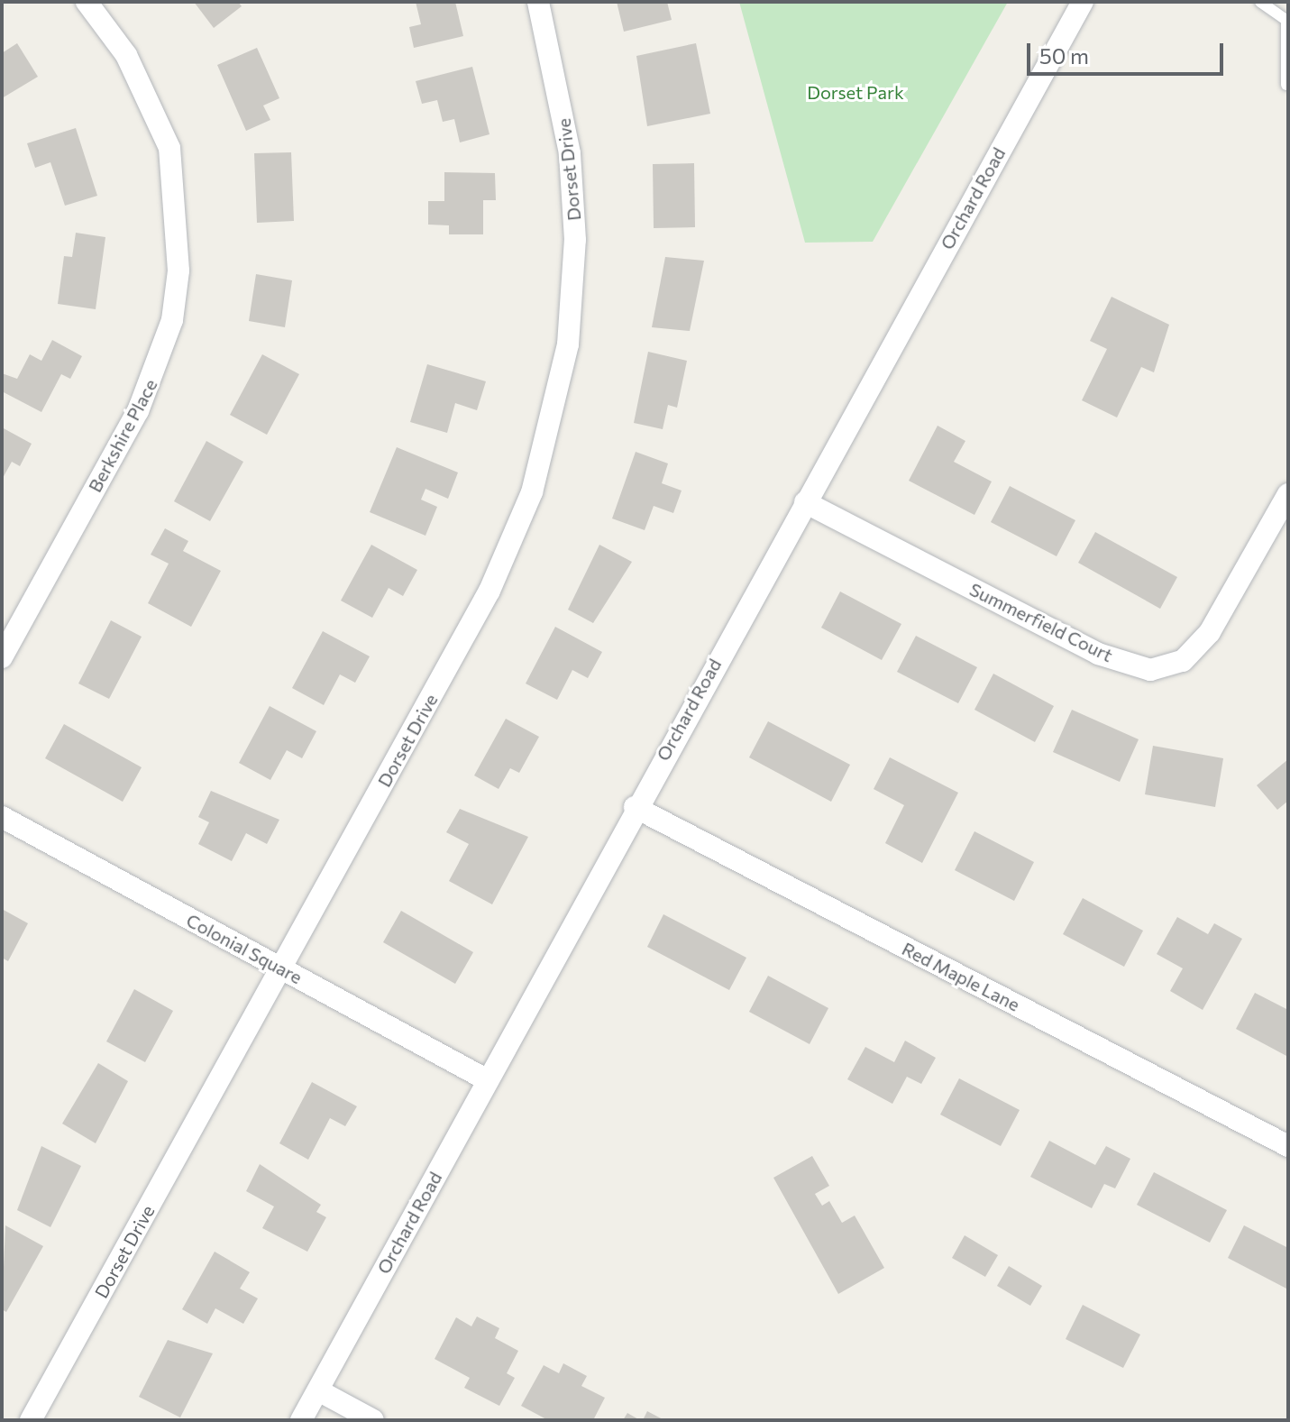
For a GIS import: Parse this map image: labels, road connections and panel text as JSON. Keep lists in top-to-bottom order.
{
  "streets": {
    "street": [
      "Dorset Drive",
      "Orchard Road",
      "Berkshire Place",
      "Summerfield Court",
      "Colonial Square",
      "Red Maple Lane"
    ]
  },
  "crossings": [
    ["Dorset Drive", "Colonial Square"],
    ["Orchard Road", "Summerfield Court"],
    ["Orchard Road", "Colonial Square"],
    ["Orchard Road", "Red Maple Lane"]
  ],
  "parks": ["Dorset Park"],
  "scale_bar": "50 m"
}
